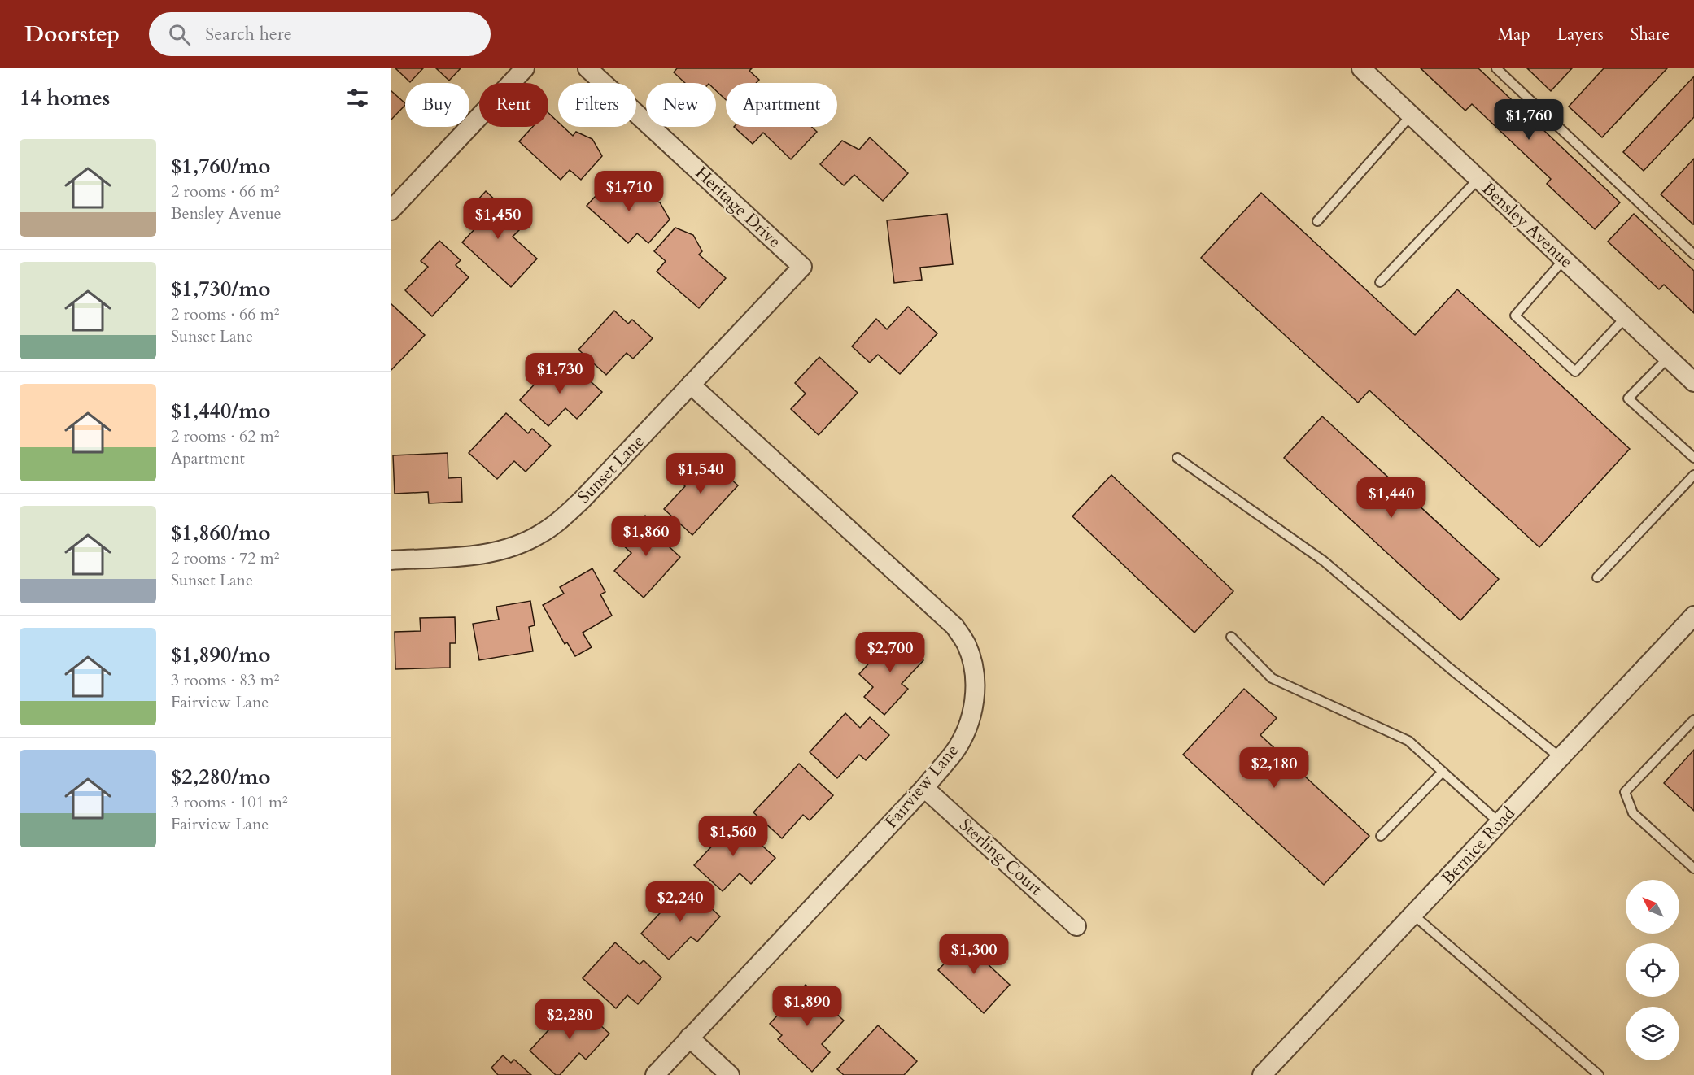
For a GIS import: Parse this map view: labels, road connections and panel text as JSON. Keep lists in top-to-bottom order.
{
  "streets": {
    "street": [
      "Heritage Drive",
      "Bensley Avenue",
      "Sunset Lane",
      "Fairview Lane",
      "Bernice Road",
      "Sterling Court"
    ]
  },
  "crossings": [
    ["Heritage Drive", "Sunset Lane"],
    ["Sunset Lane", "Fairview Lane"],
    ["Fairview Lane", "Sterling Court"]
  ],
  "north": "top left",
  "page": {
    "header": "Doorstep",
    "search": "Search here",
    "nav": ["Map", "Layers", "Share"],
    "heading": "14 homes",
    "chip": [
      "Buy",
      "Rent",
      "Filters",
      "New",
      "Apartment"
    ],
    "price": [
      "$1,760",
      "$1,710",
      "$1,450",
      "$1,730",
      "$1,540",
      "$1,440",
      "$1,860",
      "$2,700",
      "$2,180",
      "$1,560",
      "$2,240",
      "$1,300",
      "$1,890",
      "$2,280"
    ],
    "list": [
      {
        "name": "$1,760/mo",
        "note": "2 rooms · 66 m² · Bensley Avenue"
      },
      {
        "name": "$1,730/mo",
        "note": "2 rooms · 66 m² · Sunset Lane"
      },
      {
        "name": "$1,440/mo",
        "note": "2 rooms · 62 m² · Apartment"
      },
      {
        "name": "$1,860/mo",
        "note": "2 rooms · 72 m² · Sunset Lane"
      },
      {
        "name": "$1,890/mo",
        "note": "3 rooms · 83 m² · Fairview Lane"
      },
      {
        "name": "$2,280/mo",
        "note": "3 rooms · 101 m² · Fairview Lane"
      }
    ]
  }
}
